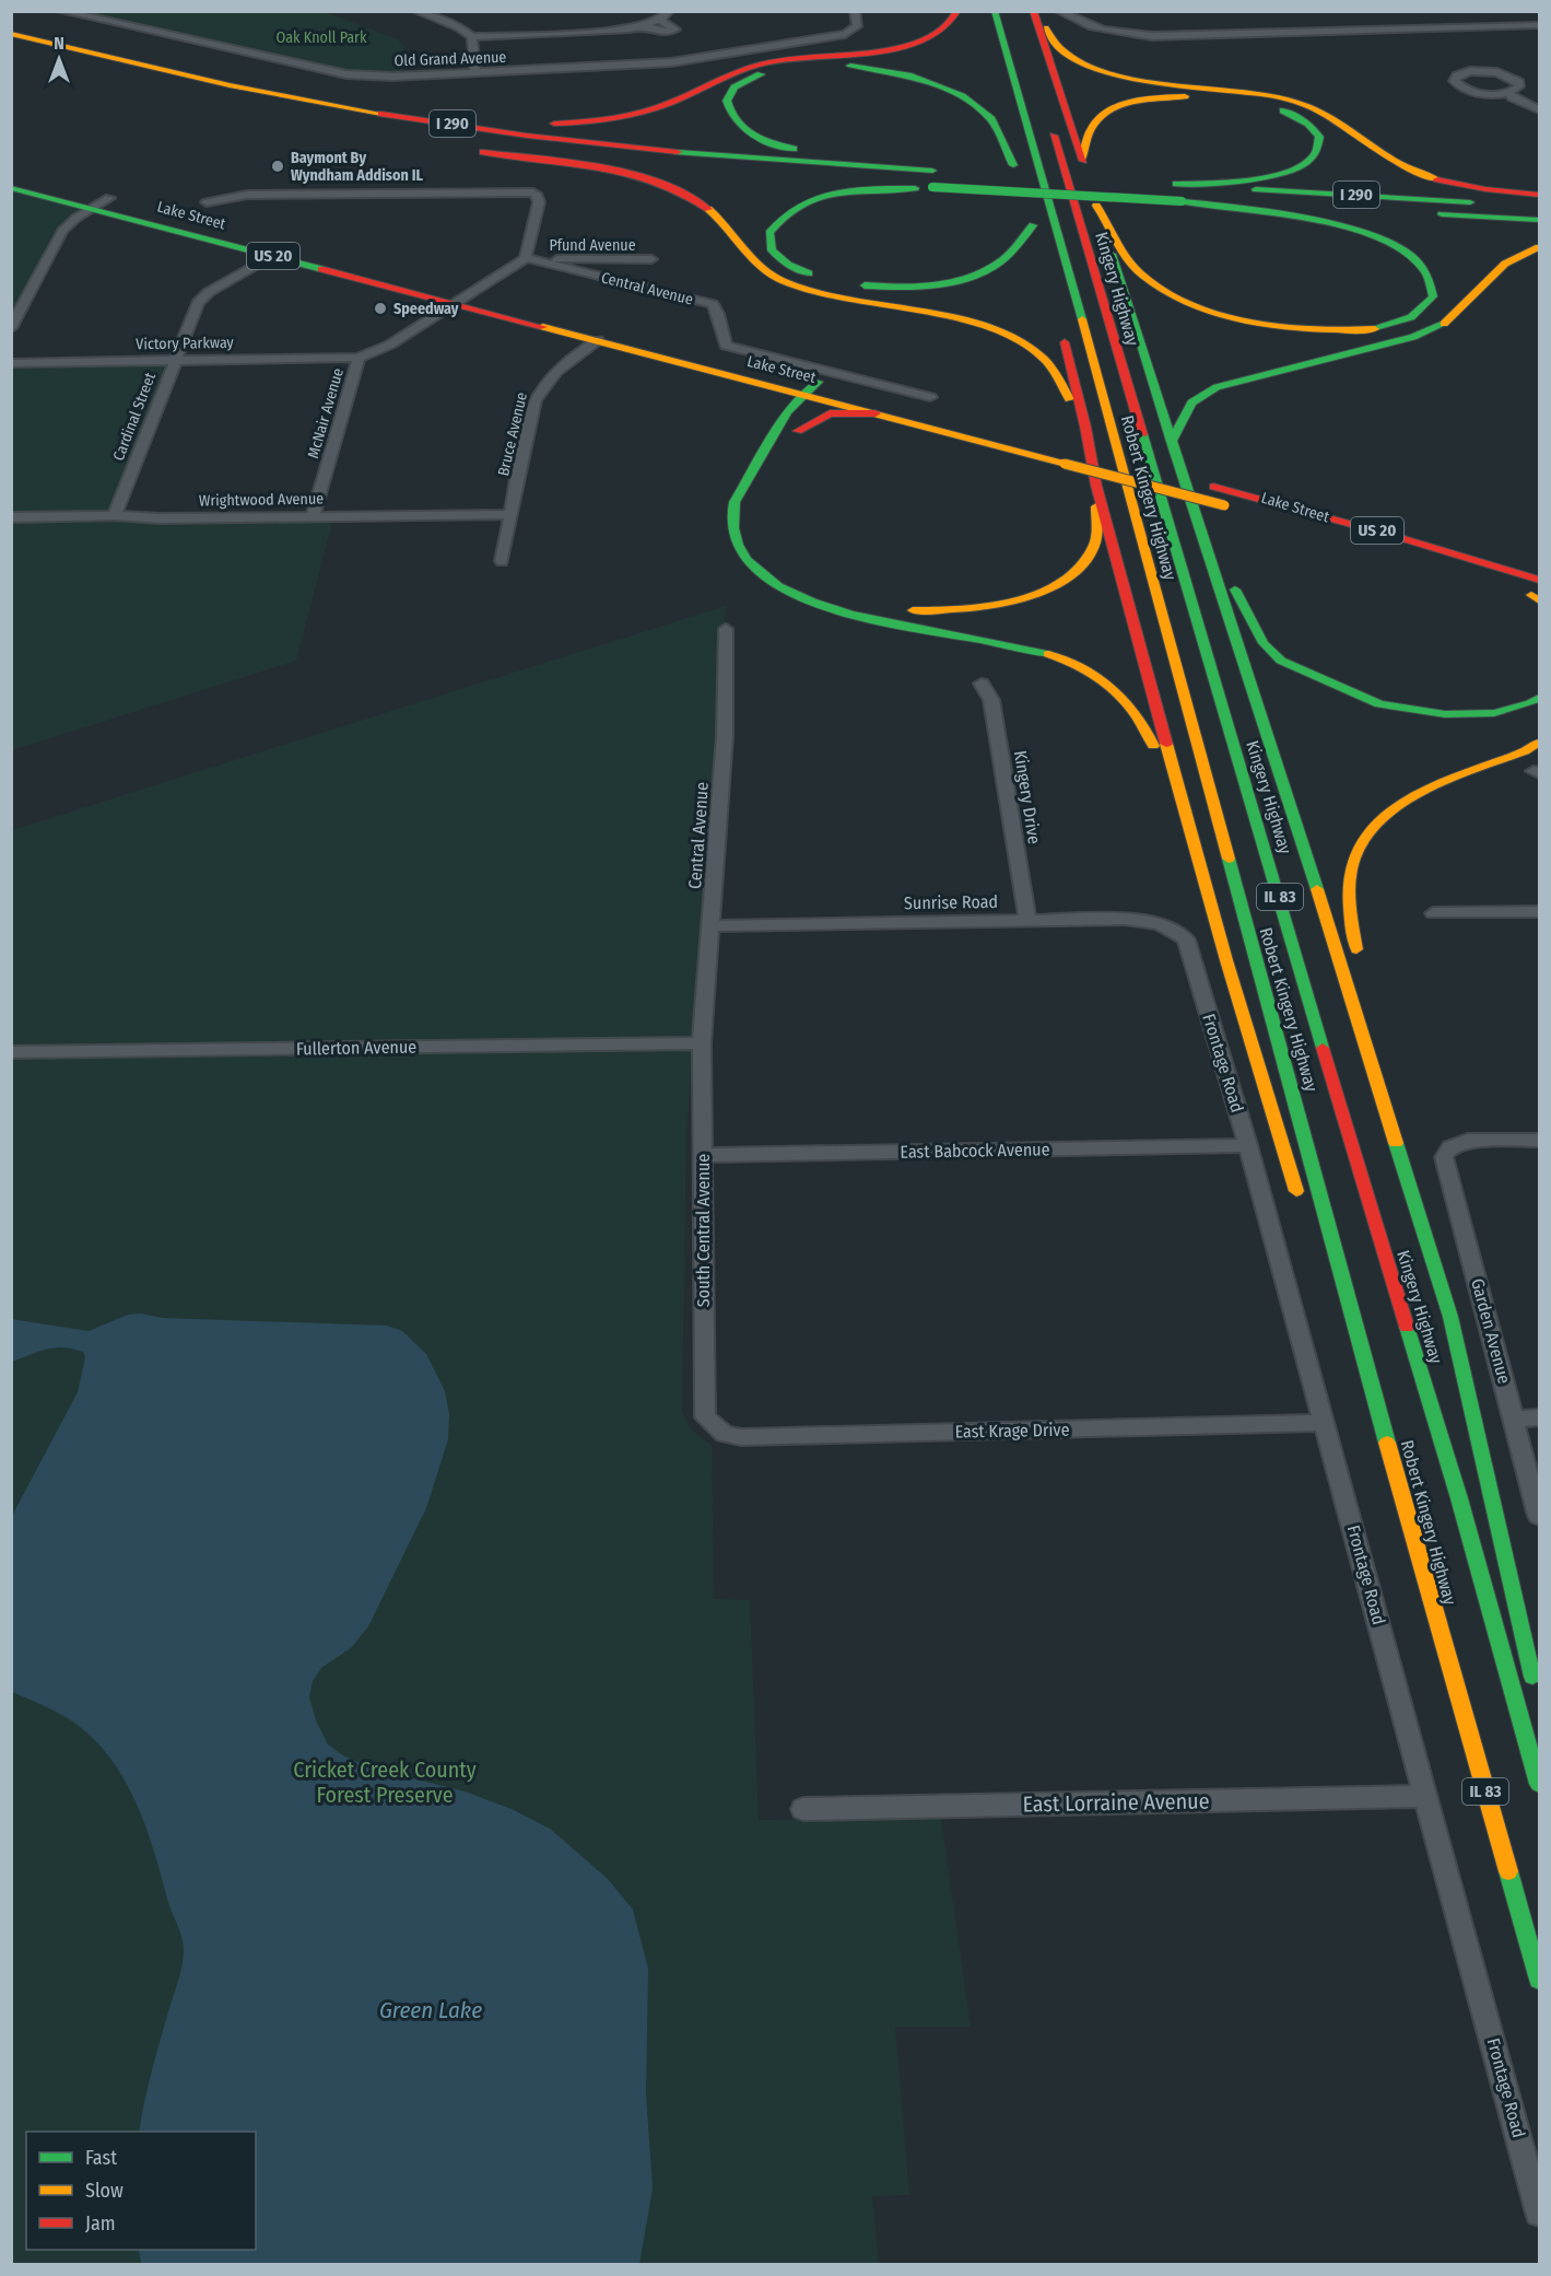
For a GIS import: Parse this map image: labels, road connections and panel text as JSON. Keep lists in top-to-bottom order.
{
  "streets": {
    "main road": [
      "I 290",
      "Lake Street",
      "US 20",
      "Kingery Highway",
      "Robert Kingery Highway",
      "IL 83"
    ],
    "street": [
      "Old Grand Avenue",
      "Pfund Avenue",
      "Central Avenue",
      "Victory Parkway",
      "McNair Avenue",
      "Cardinal Street",
      "Bruce Avenue",
      "Wrightwood Avenue",
      "Kingery Drive",
      "Sunrise Road",
      "Fullerton Avenue",
      "Frontage Road",
      "East Babcock Avenue",
      "South Central Avenue",
      "Garden Avenue",
      "East Krage Drive",
      "East Lorraine Avenue"
    ]
  },
  "crossings": [
    ["Lake Street", "Central Avenue"],
    ["Lake Street", "McNair Avenue"],
    ["Lake Street", "Cardinal Street"],
    ["Lake Street", "Bruce Avenue"],
    ["Pfund Avenue", "Central Avenue"],
    ["Pfund Avenue", "McNair Avenue"],
    ["Central Avenue", "McNair Avenue"],
    ["Central Avenue", "Sunrise Road"],
    ["Central Avenue", "Fullerton Avenue"],
    ["Central Avenue", "South Central Avenue"],
    ["Victory Parkway", "McNair Avenue"],
    ["Victory Parkway", "Cardinal Street"],
    ["McNair Avenue", "Wrightwood Avenue"],
    ["Cardinal Street", "Wrightwood Avenue"],
    ["Bruce Avenue", "Wrightwood Avenue"],
    ["Kingery Drive", "Sunrise Road"],
    ["Sunrise Road", "Frontage Road"],
    ["Fullerton Avenue", "South Central Avenue"],
    ["Frontage Road", "East Babcock Avenue"],
    ["Frontage Road", "East Krage Drive"],
    ["Frontage Road", "East Lorraine Avenue"],
    ["East Babcock Avenue", "South Central Avenue"],
    ["South Central Avenue", "East Krage Drive"]
  ],
  "water": ["Green Lake"],
  "parks": ["Oak Knoll Park", "Cricket Creek County Forest Preserve"],
  "places": ["Baymont By Wyndham Addison IL", "Speedway"],
  "legend": ["Fast", "Slow", "Jam"],
  "north": "top"
}
